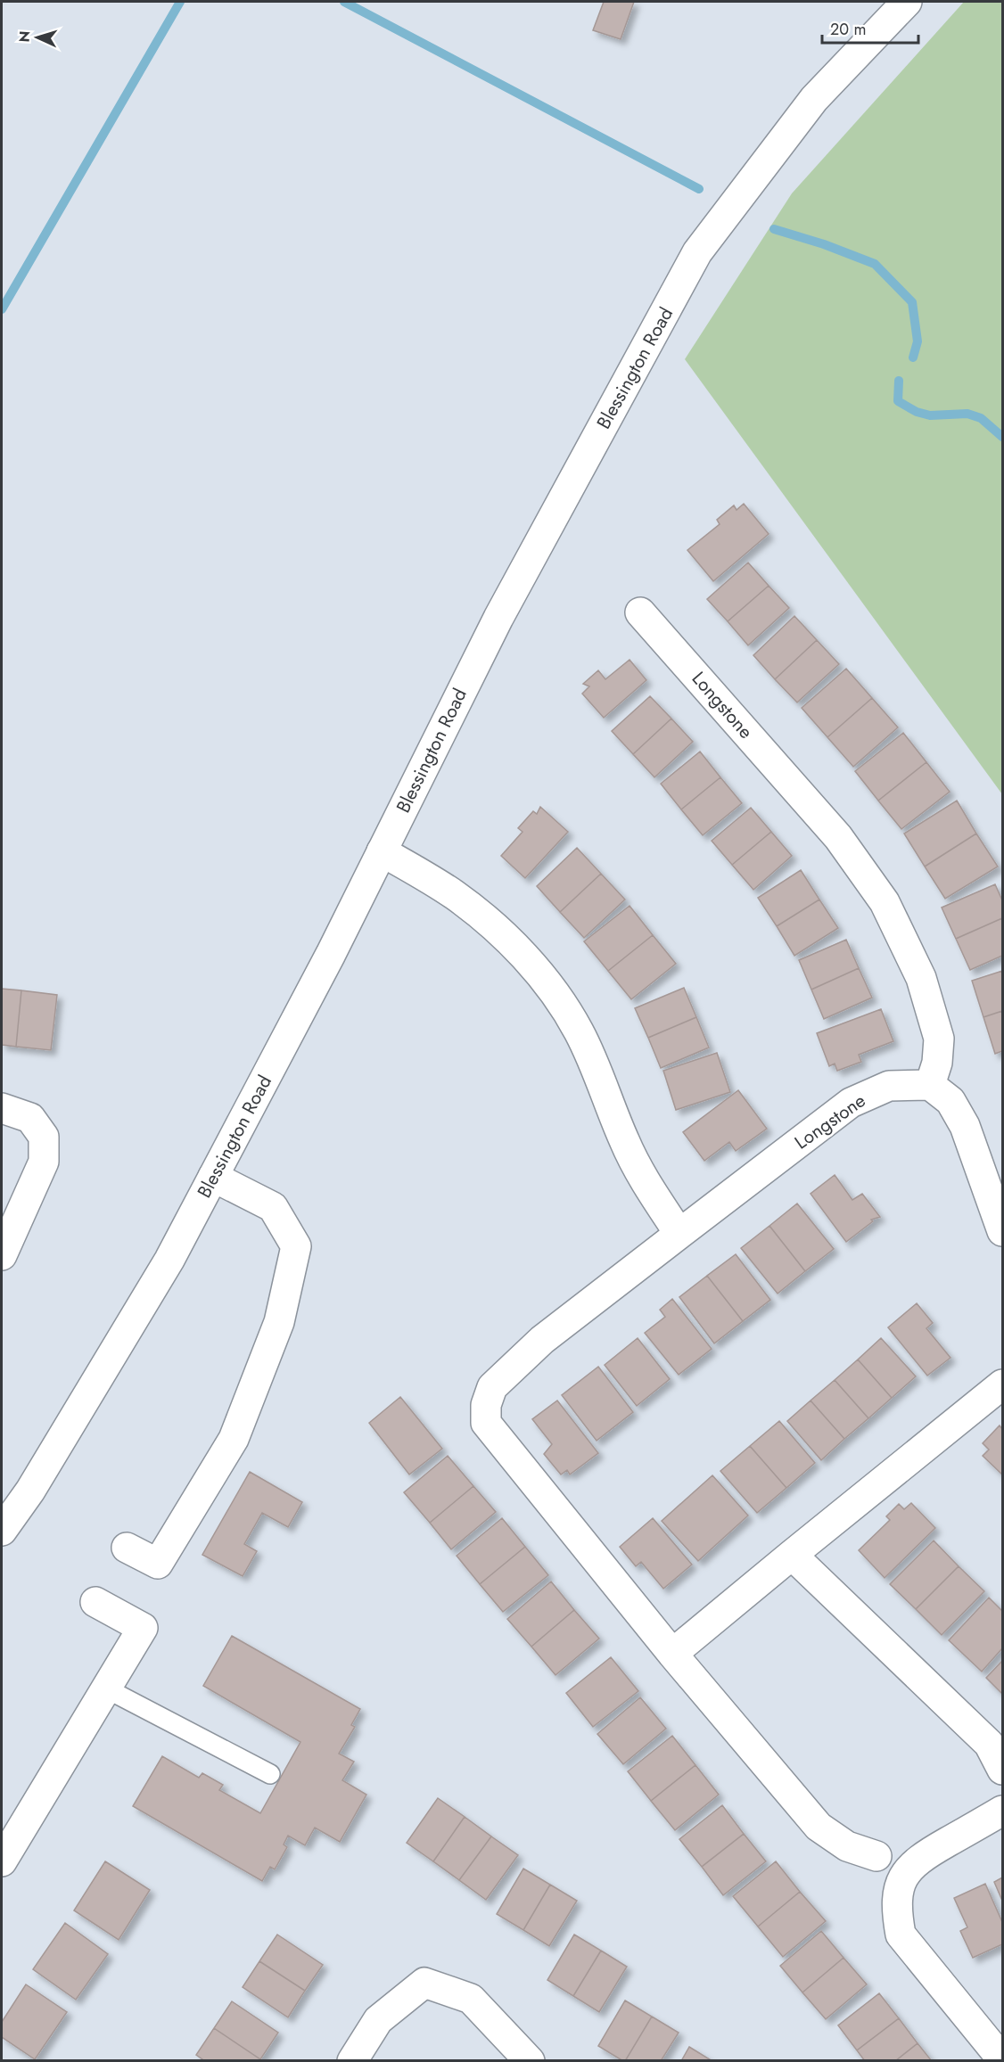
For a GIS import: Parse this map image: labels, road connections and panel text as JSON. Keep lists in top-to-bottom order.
{
  "streets": {
    "street": ["Blessington Road", "Longstone"]
  },
  "scale_bar": "20 m",
  "north": "left"
}
